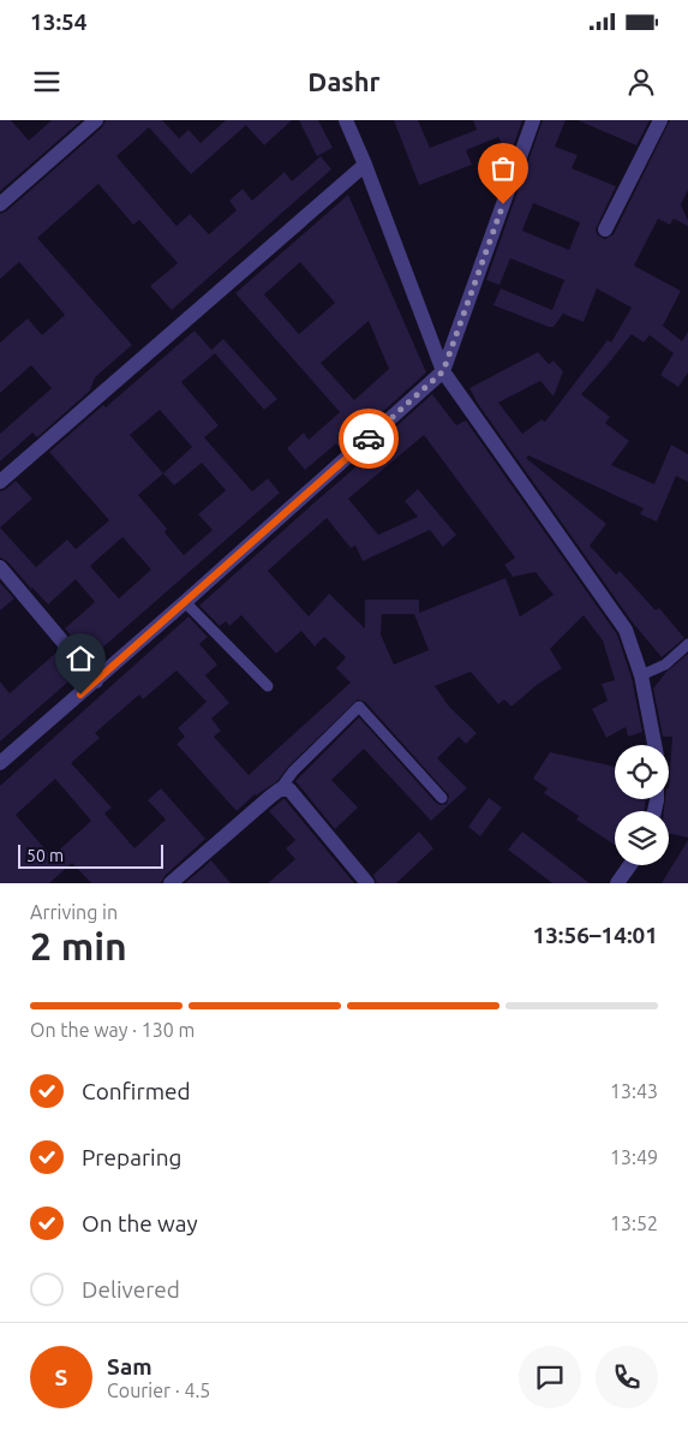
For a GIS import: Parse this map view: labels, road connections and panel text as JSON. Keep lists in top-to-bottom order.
{
  "scale_bar": "50 m",
  "page": {
    "status": "13:54",
    "header": "Dashr",
    "scale": "50 m",
    "heading": ["2 min", "Arriving in", "13:56–14:01"],
    "panel": ["Sam", "Courier · 4.5"],
    "bar": "On the way · 130 m",
    "list": [
      ["Confirmed", "13:43"],
      ["Preparing", "13:49"],
      ["On the way", "13:52"],
      "Delivered"
    ],
    "round": "S"
  }
}
